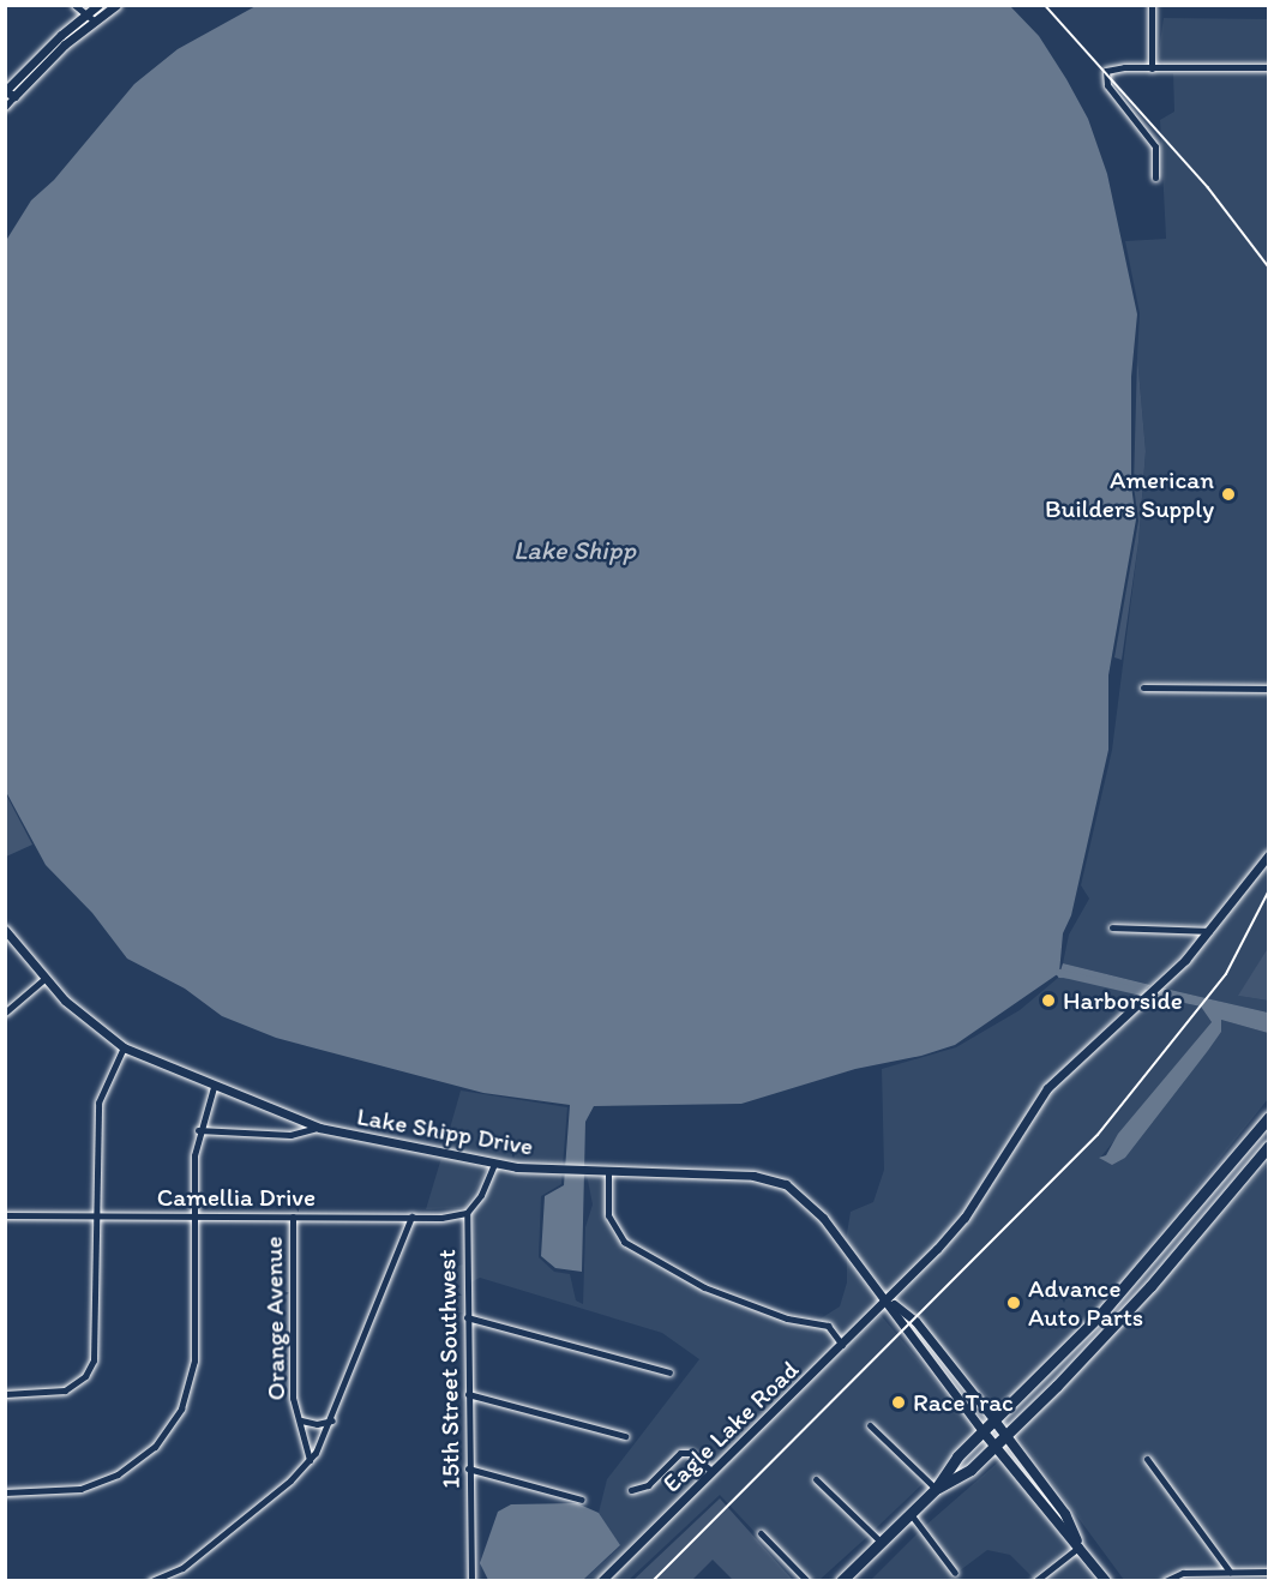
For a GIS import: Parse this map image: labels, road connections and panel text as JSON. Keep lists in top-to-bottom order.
{
  "streets": {
    "street": [
      "Lake Shipp Drive",
      "Camellia Drive",
      "Orange Avenue",
      "15th Street Southwest",
      "Eagle Lake Road"
    ]
  },
  "crossings": [
    ["Lake Shipp Drive", "15th Street Southwest"],
    ["Lake Shipp Drive", "Eagle Lake Road"],
    ["Camellia Drive", "Orange Avenue"],
    ["Camellia Drive", "15th Street Southwest"]
  ],
  "water": ["Lake Shipp"],
  "places": [
    "American Builders Supply",
    "Harborside",
    "Advance Auto Parts",
    "RaceTrac"
  ]
}
